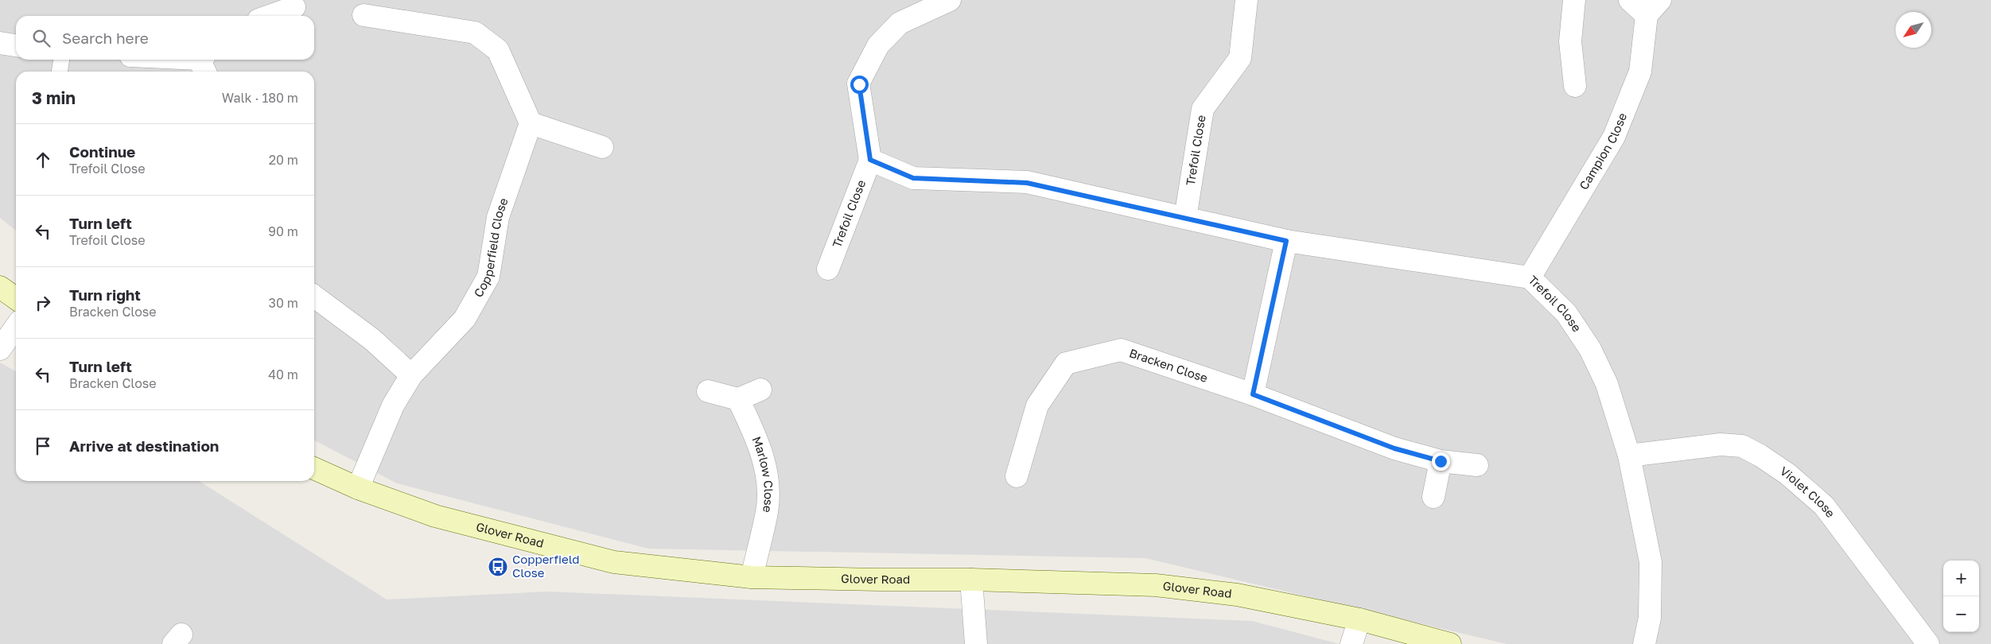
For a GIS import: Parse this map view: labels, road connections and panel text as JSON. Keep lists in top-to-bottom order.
{
  "streets": {
    "street": [
      "Trefoil Close",
      "Campion Close",
      "Copperfield Close",
      "Bracken Close",
      "Marlow Close",
      "Violet Close",
      "Glover Road"
    ]
  },
  "crossings": [
    ["Trefoil Close", "Campion Close"],
    ["Trefoil Close", "Violet Close"],
    ["Copperfield Close", "Glover Road"],
    ["Marlow Close", "Glover Road"]
  ],
  "places": {
    "bus stop": ["Copperfield Close"]
  },
  "north": "bottom left",
  "page": {
    "search": "Search here",
    "heading": ["3 min", "Walk · 180 m"],
    "list": [
      ["Continue", "Trefoil Close", "20 m"],
      ["Turn left", "Trefoil Close", "90 m"],
      ["Turn right", "Bracken Close", "30 m"],
      ["Turn left", "Bracken Close", "40 m"],
      "Arrive at destination"
    ],
    "map_buttons": ["+", "−"]
  }
}
